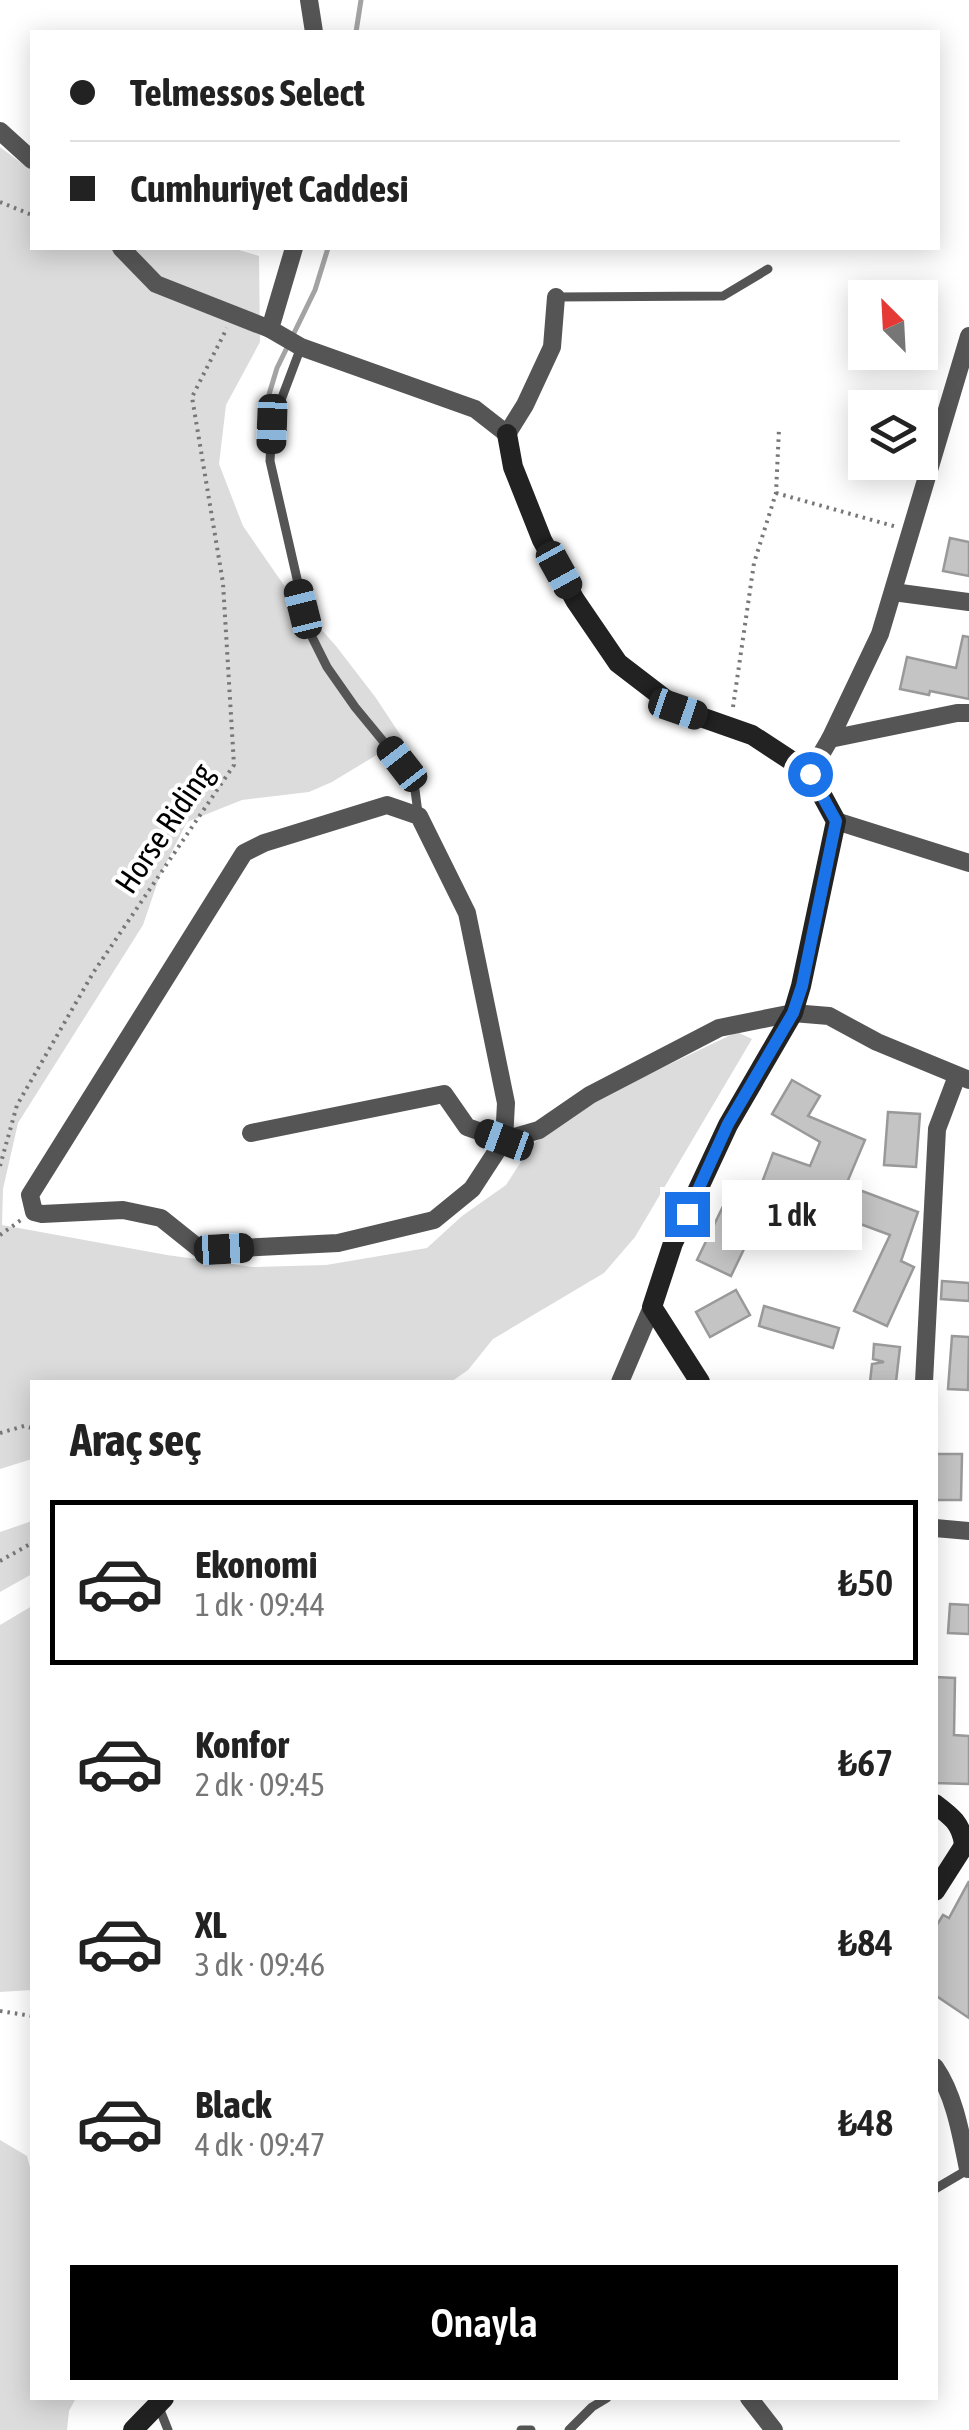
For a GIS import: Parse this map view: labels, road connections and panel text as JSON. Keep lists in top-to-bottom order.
{
  "streets": {
    "path": ["Horse Riding"]
  },
  "north": "top left",
  "page": {
    "banner": ["Telmessos Select", "Cumhuriyet Caddesi"],
    "bubble": "1 dk",
    "heading": "Araç seç",
    "list": [
      {
        "name": "Ekonomi",
        "note": "1 dk · 09:44",
        "value": "₺50"
      },
      {
        "name": "Konfor",
        "note": "2 dk · 09:45",
        "value": "₺67"
      },
      {
        "name": "XL",
        "note": "3 dk · 09:46",
        "value": "₺84"
      },
      {
        "name": "Black",
        "note": "4 dk · 09:47",
        "value": "₺48"
      }
    ],
    "buttons": "Onayla"
  }
}
